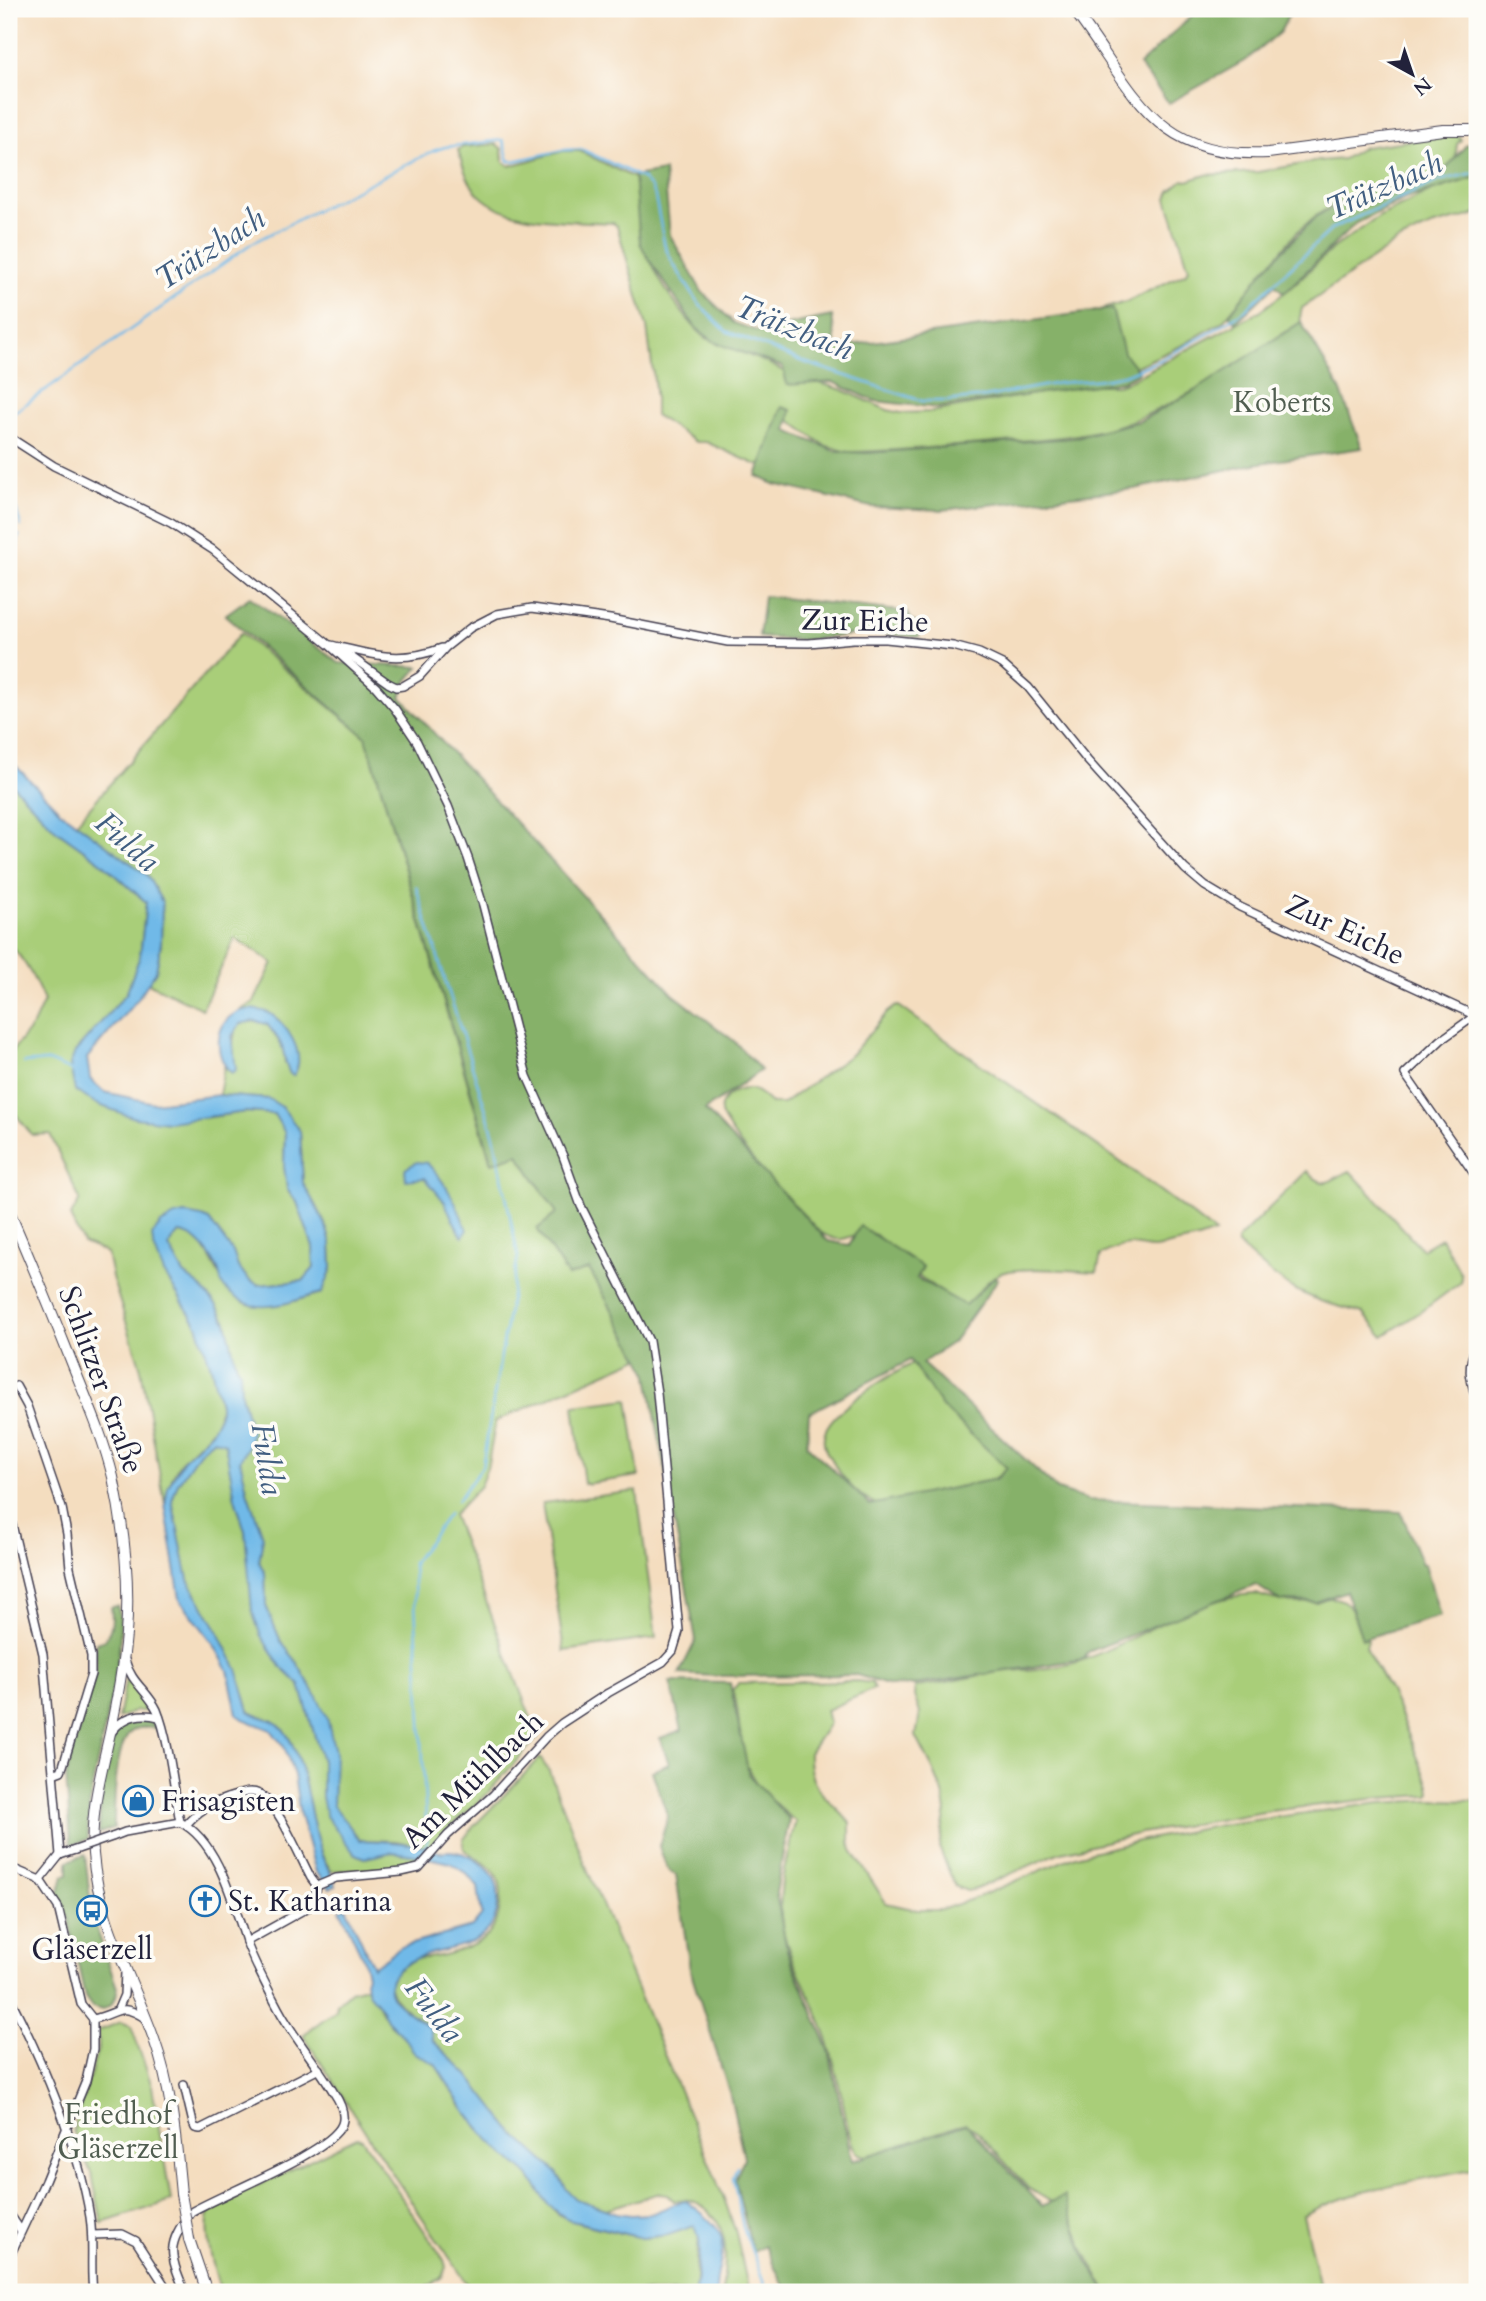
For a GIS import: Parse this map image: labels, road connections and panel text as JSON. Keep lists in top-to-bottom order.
{
  "streets": {
    "main road": ["Schlitzer Straße"],
    "street": ["Zur Eiche", "Am Mühlbach"]
  },
  "crossings": [
    ["Zur Eiche", "Am Mühlbach"]
  ],
  "water": ["Trätzbach", "Fulda"],
  "parks": ["Koberts", "Friedhof Gläserzell"],
  "places": {
    "shop": ["Frisagisten"],
    "church": ["St. Katharina"],
    "bus stop": ["Gläserzell"]
  },
  "north": "bottom right"
}
